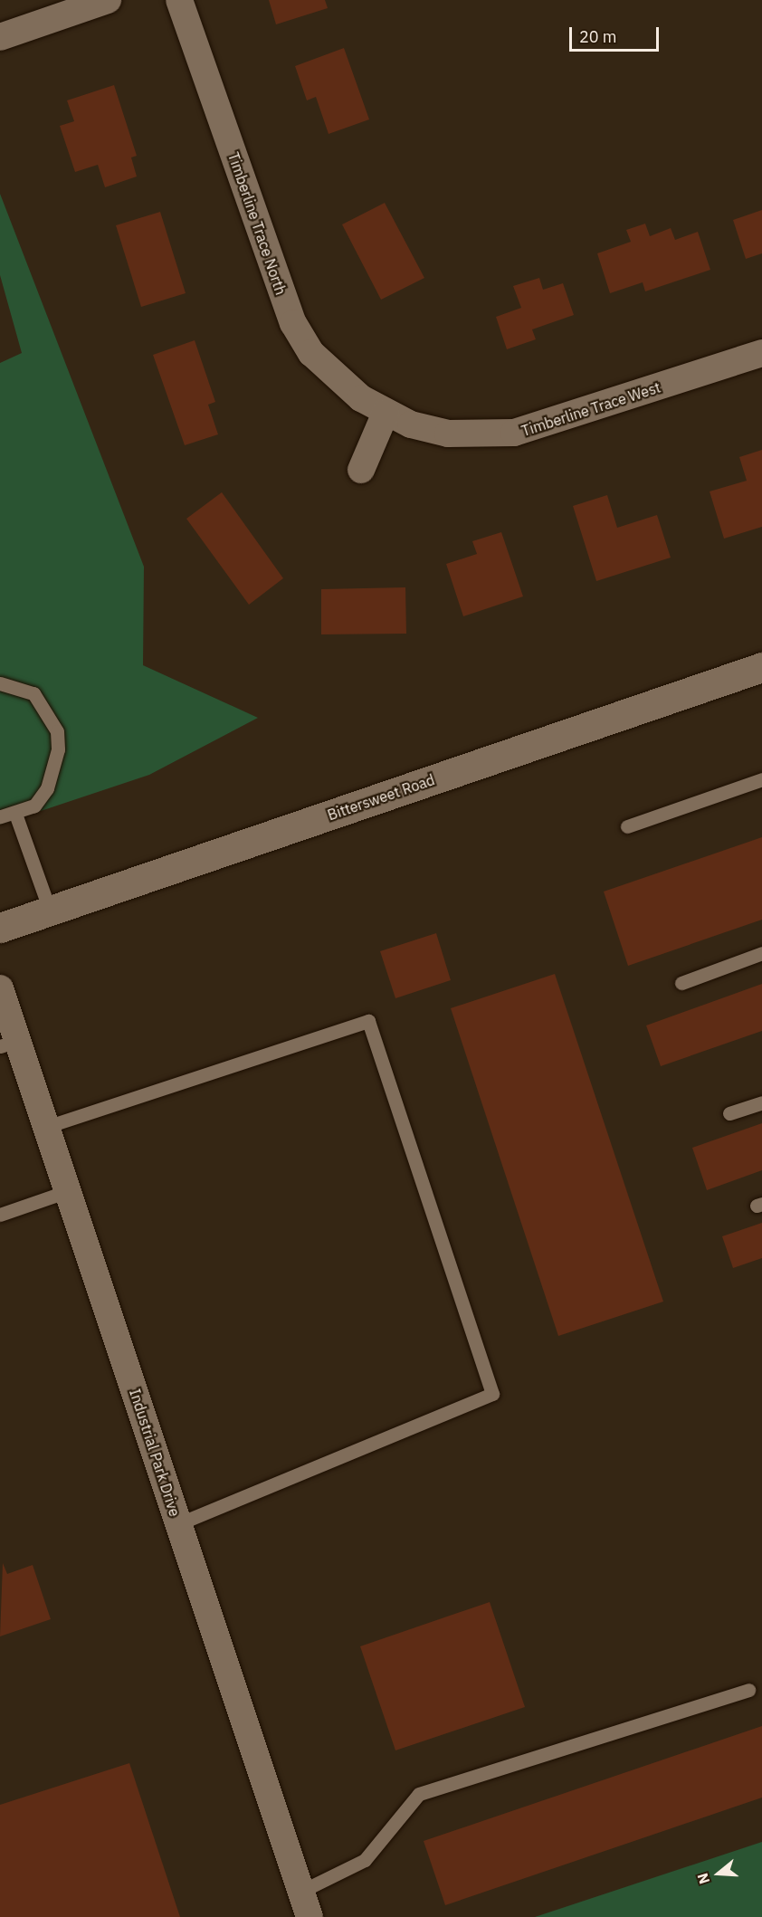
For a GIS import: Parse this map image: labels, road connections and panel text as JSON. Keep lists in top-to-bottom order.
{
  "streets": {
    "street": [
      "Timberline Trace North",
      "Timberline Trace West",
      "Bittersweet Road",
      "Industrial Park Drive"
    ]
  },
  "crossings": [
    ["Timberline Trace North", "Timberline Trace West"]
  ],
  "scale_bar": "20 m",
  "north": "left"
}
